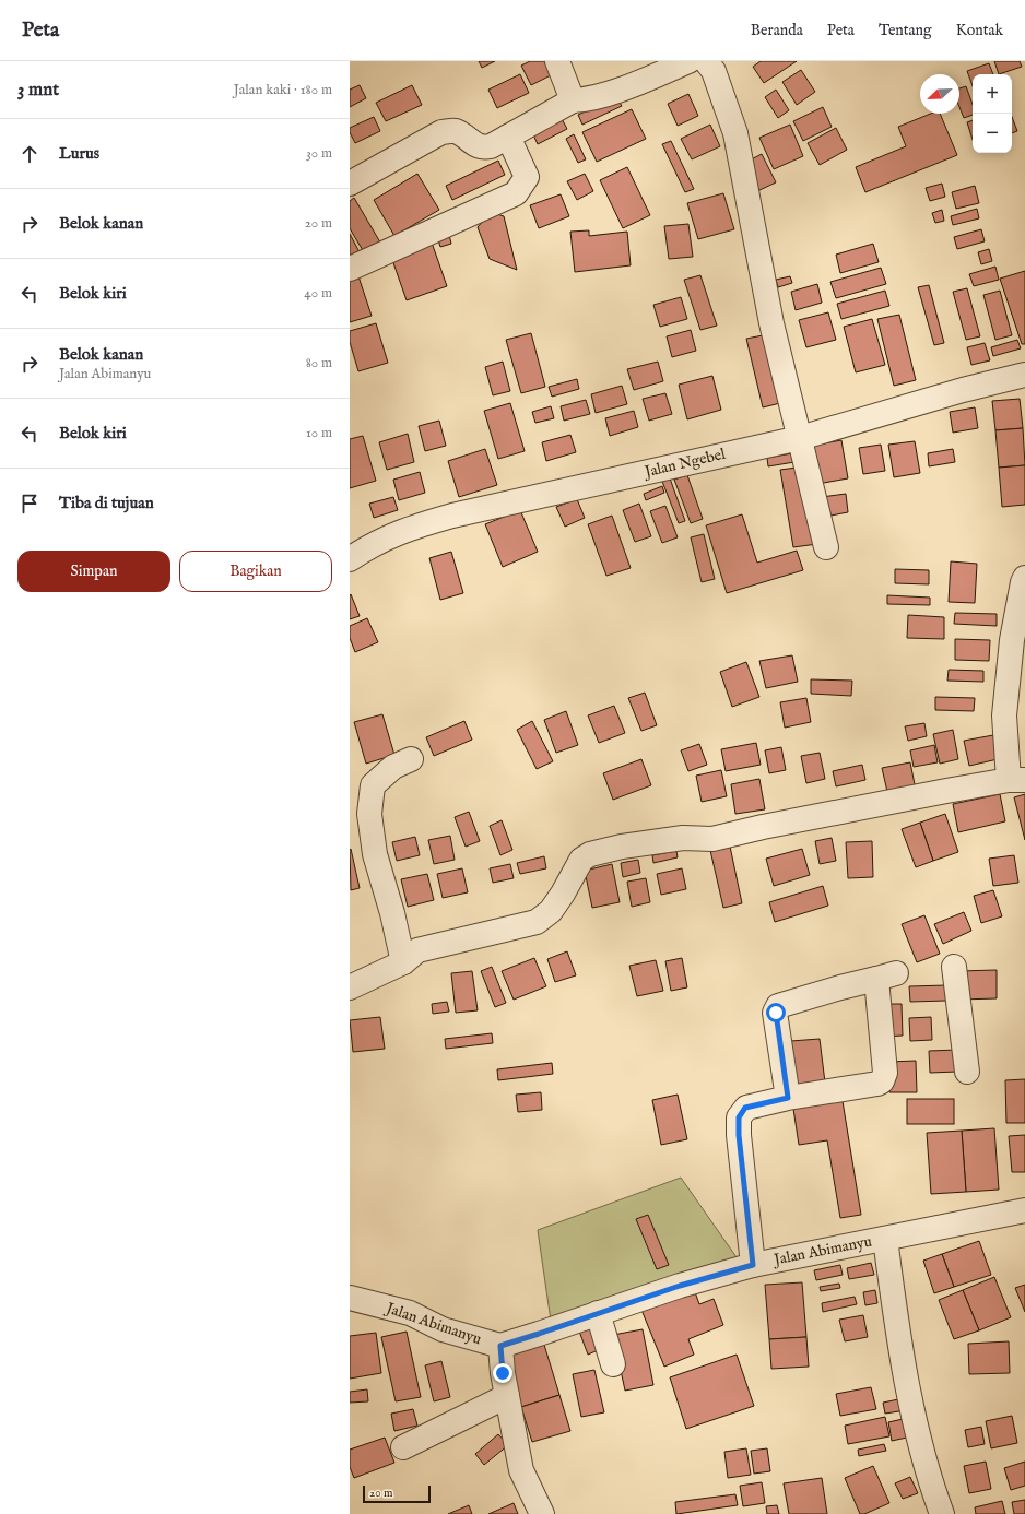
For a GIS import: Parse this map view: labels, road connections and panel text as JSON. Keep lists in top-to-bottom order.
{
  "streets": {
    "street": ["Jalan Ngebel", "Jalan Abimanyu"]
  },
  "scale_bar": "20 m",
  "north": "bottom left",
  "page": {
    "header": "Peta",
    "nav": [
      "Beranda",
      "Peta",
      "Tentang",
      "Kontak"
    ],
    "heading": ["3 mnt", "Jalan kaki · 180 m"],
    "map_buttons": ["+", "−"],
    "list": [
      ["Lurus", "30 m"],
      ["Belok kanan", "20 m"],
      ["Belok kiri", "40 m"],
      ["Belok kanan", "Jalan Abimanyu", "80 m"],
      ["Belok kiri", "10 m"],
      "Tiba di tujuan"
    ],
    "buttons": ["Simpan", "Bagikan"],
    "scale": "20 m"
  }
}
